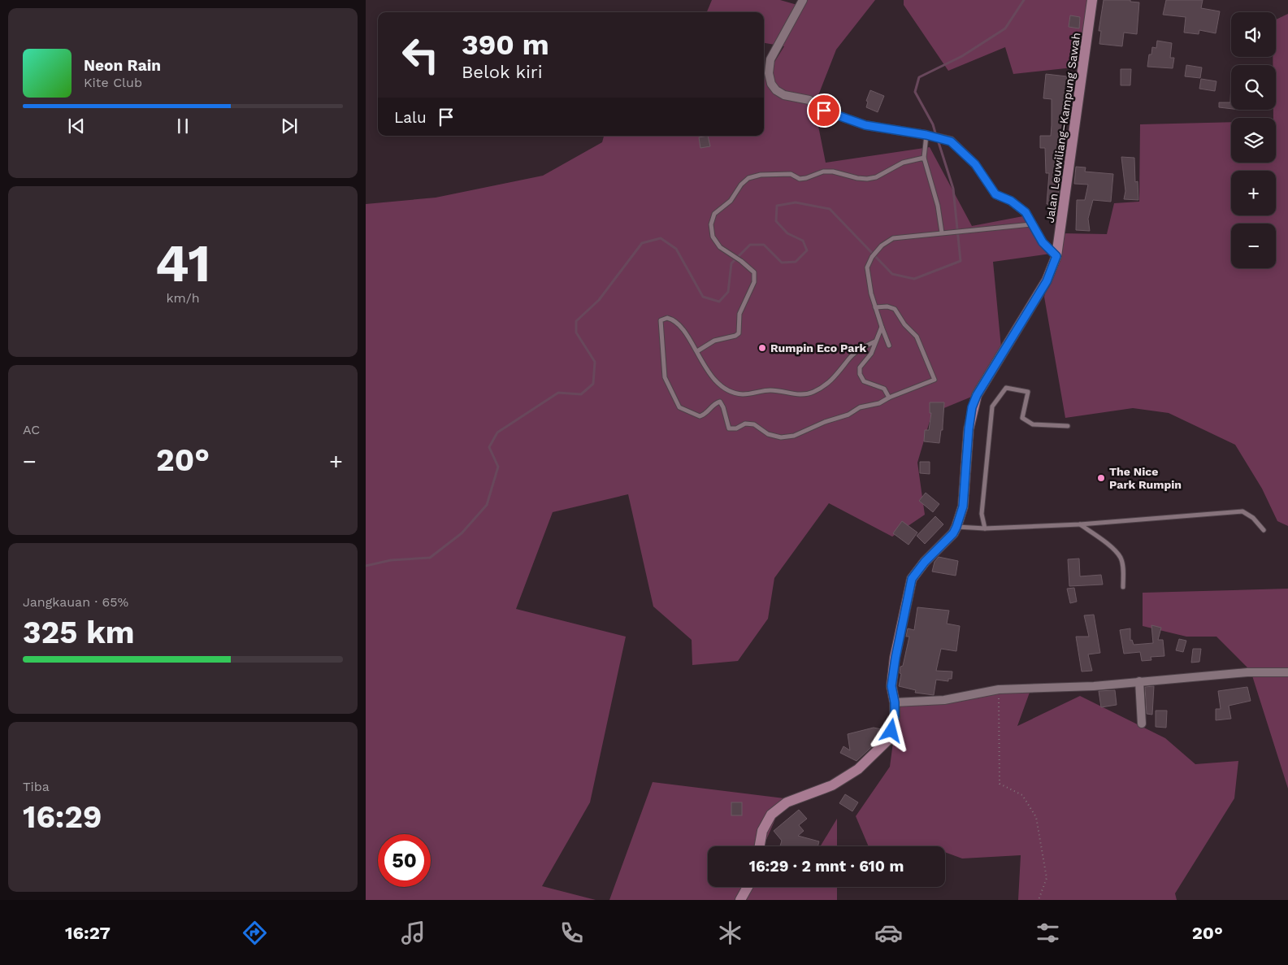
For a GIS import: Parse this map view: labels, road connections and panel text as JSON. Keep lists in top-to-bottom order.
{
  "streets": {
    "main road": ["Jalan Leuwiliang–Kampung Sawah"]
  },
  "places": ["Rumpin Eco Park", "The Nice Park Rumpin"],
  "page": {
    "map_buttons": ["+", "−"],
    "turn": ["390 m", "Belok kiri"],
    "song": ["Neon Rain", "Kite Club"],
    "then": "Lalu",
    "tile": [
      ["41", "km/h"],
      "AC",
      ["Jangkauan · 65%", "325 km"],
      ["Tiba", "16:29"]
    ],
    "heat": ["−", "20°", "+"],
    "limit": "50",
    "trip": "16:29 · 2 mnt · 610 m",
    "tabs": ["16:27", "20°"]
  }
}
